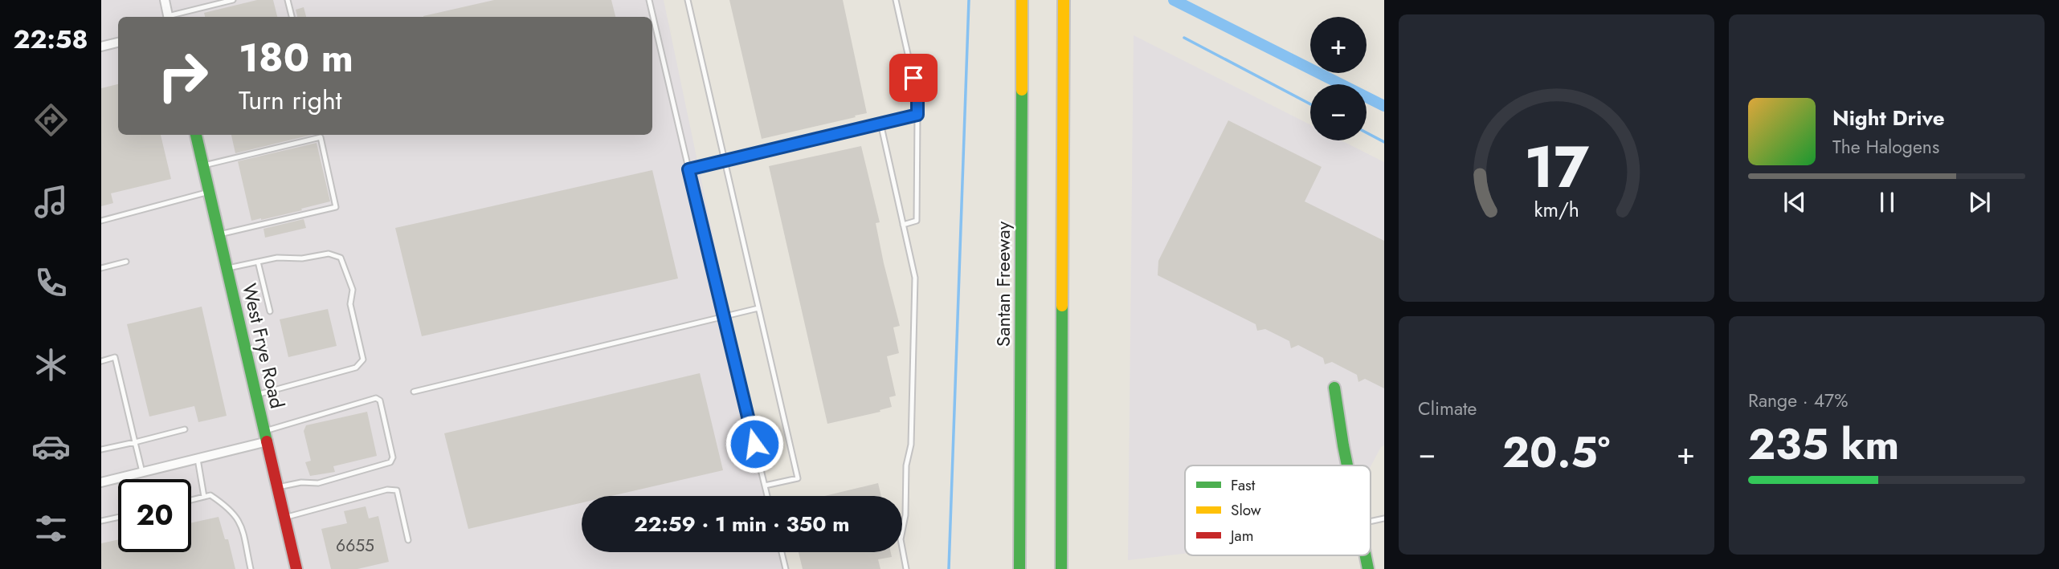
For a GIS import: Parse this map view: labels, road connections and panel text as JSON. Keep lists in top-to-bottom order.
{
  "streets": {
    "main road": ["Santan Freeway", "West Frye Road"]
  },
  "house_numbers": ["6655"],
  "legend": ["Fast", "Slow", "Jam"],
  "page": {
    "tabs": "22:58",
    "map_buttons": ["+", "−"],
    "turn": ["180 m", "Turn right"],
    "song": ["Night Drive", "The Halogens"],
    "tile": [
      "Climate",
      ["Range · 47%", "235 km"]
    ],
    "heat": ["−", "20.5°", "+"],
    "limit": "20",
    "trip": "22:59 · 1 min · 350 m",
    "gauge": ["17", "km/h"]
  }
}
